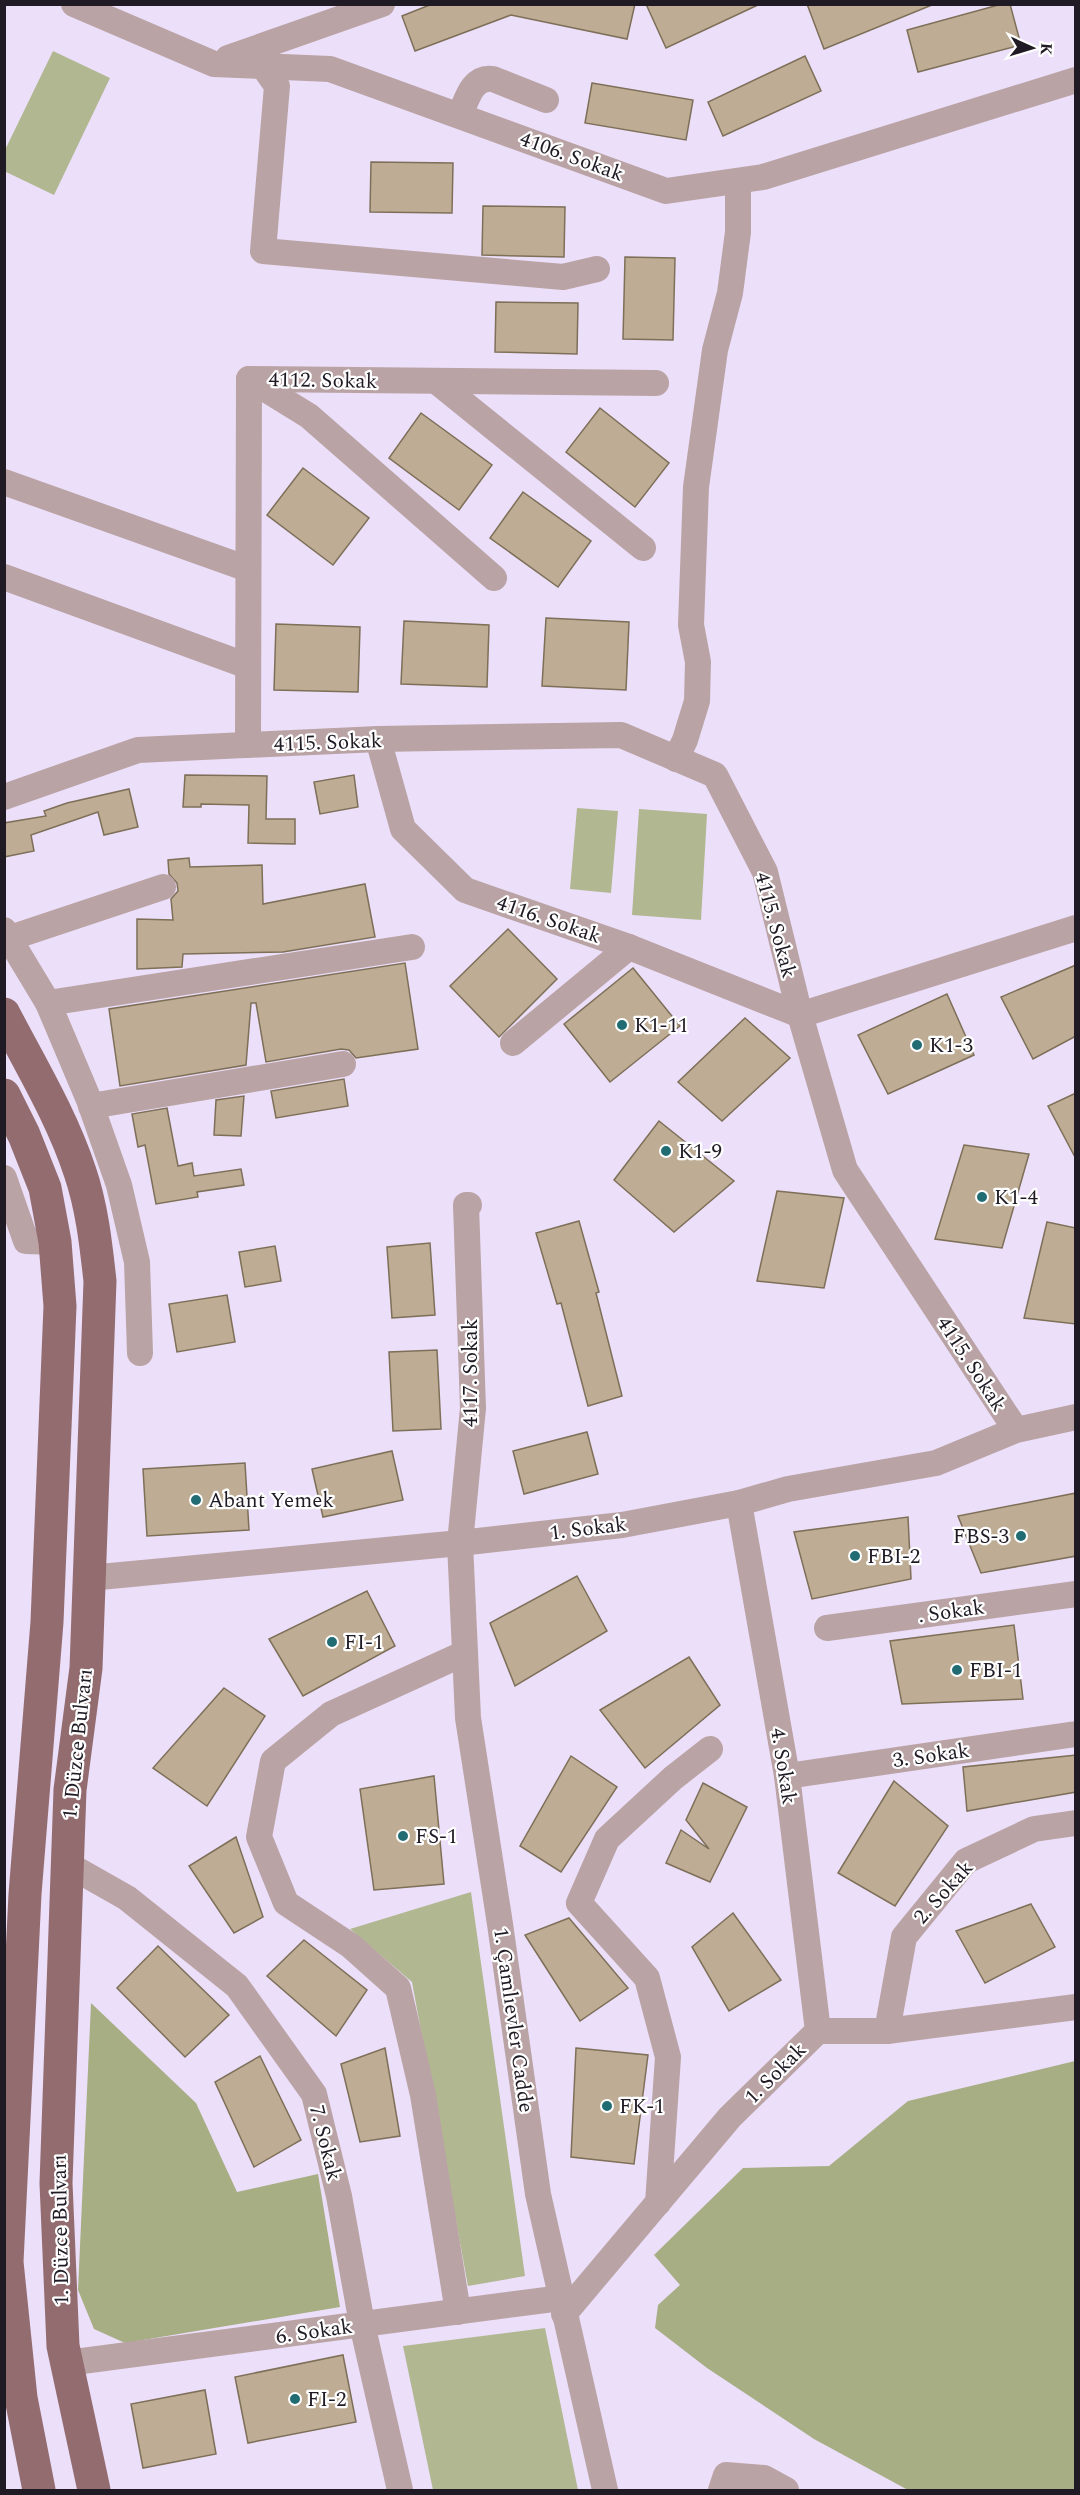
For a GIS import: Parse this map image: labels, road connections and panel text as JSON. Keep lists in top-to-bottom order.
{
  "streets": {
    "main road": ["1. Düzce Bulvarı"],
    "street": [
      "4106. Sokak",
      "4112. Sokak",
      "4115. Sokak",
      "4116. Sokak",
      "4117. Sokak",
      "1. Sokak",
      ". Sokak",
      "3. Sokak",
      "4. Sokak",
      "2. Sokak",
      "1. Çamlıevler Cadde",
      "7. Sokak",
      "6. Sokak"
    ]
  },
  "crossings": [
    ["4112. Sokak", "4115. Sokak"],
    ["4115. Sokak", "4116. Sokak"],
    ["4115. Sokak", "1. Sokak"],
    ["4117. Sokak", "1. Sokak"],
    ["4117. Sokak", "1. Çamlıevler Cadde"],
    ["1. Sokak", "1. Düzce Bulvarı"],
    ["1. Sokak", "4. Sokak"],
    ["1. Sokak", "2. Sokak"],
    ["1. Sokak", "1. Çamlıevler Cadde"],
    ["1. Sokak", "6. Sokak"],
    ["1. Düzce Bulvarı", "7. Sokak"],
    ["1. Düzce Bulvarı", "6. Sokak"],
    ["3. Sokak", "4. Sokak"],
    ["1. Çamlıevler Cadde", "6. Sokak"],
    ["7. Sokak", "6. Sokak"]
  ],
  "places": [
    "K1-11",
    "K1-3",
    "K1-9",
    "K1-4",
    "Abant Yemek",
    "FBS-3",
    "FBI-2",
    "FI-1",
    "FBI-1",
    "FS-1",
    "FK-1",
    "FI-2"
  ],
  "north": "right"
}
